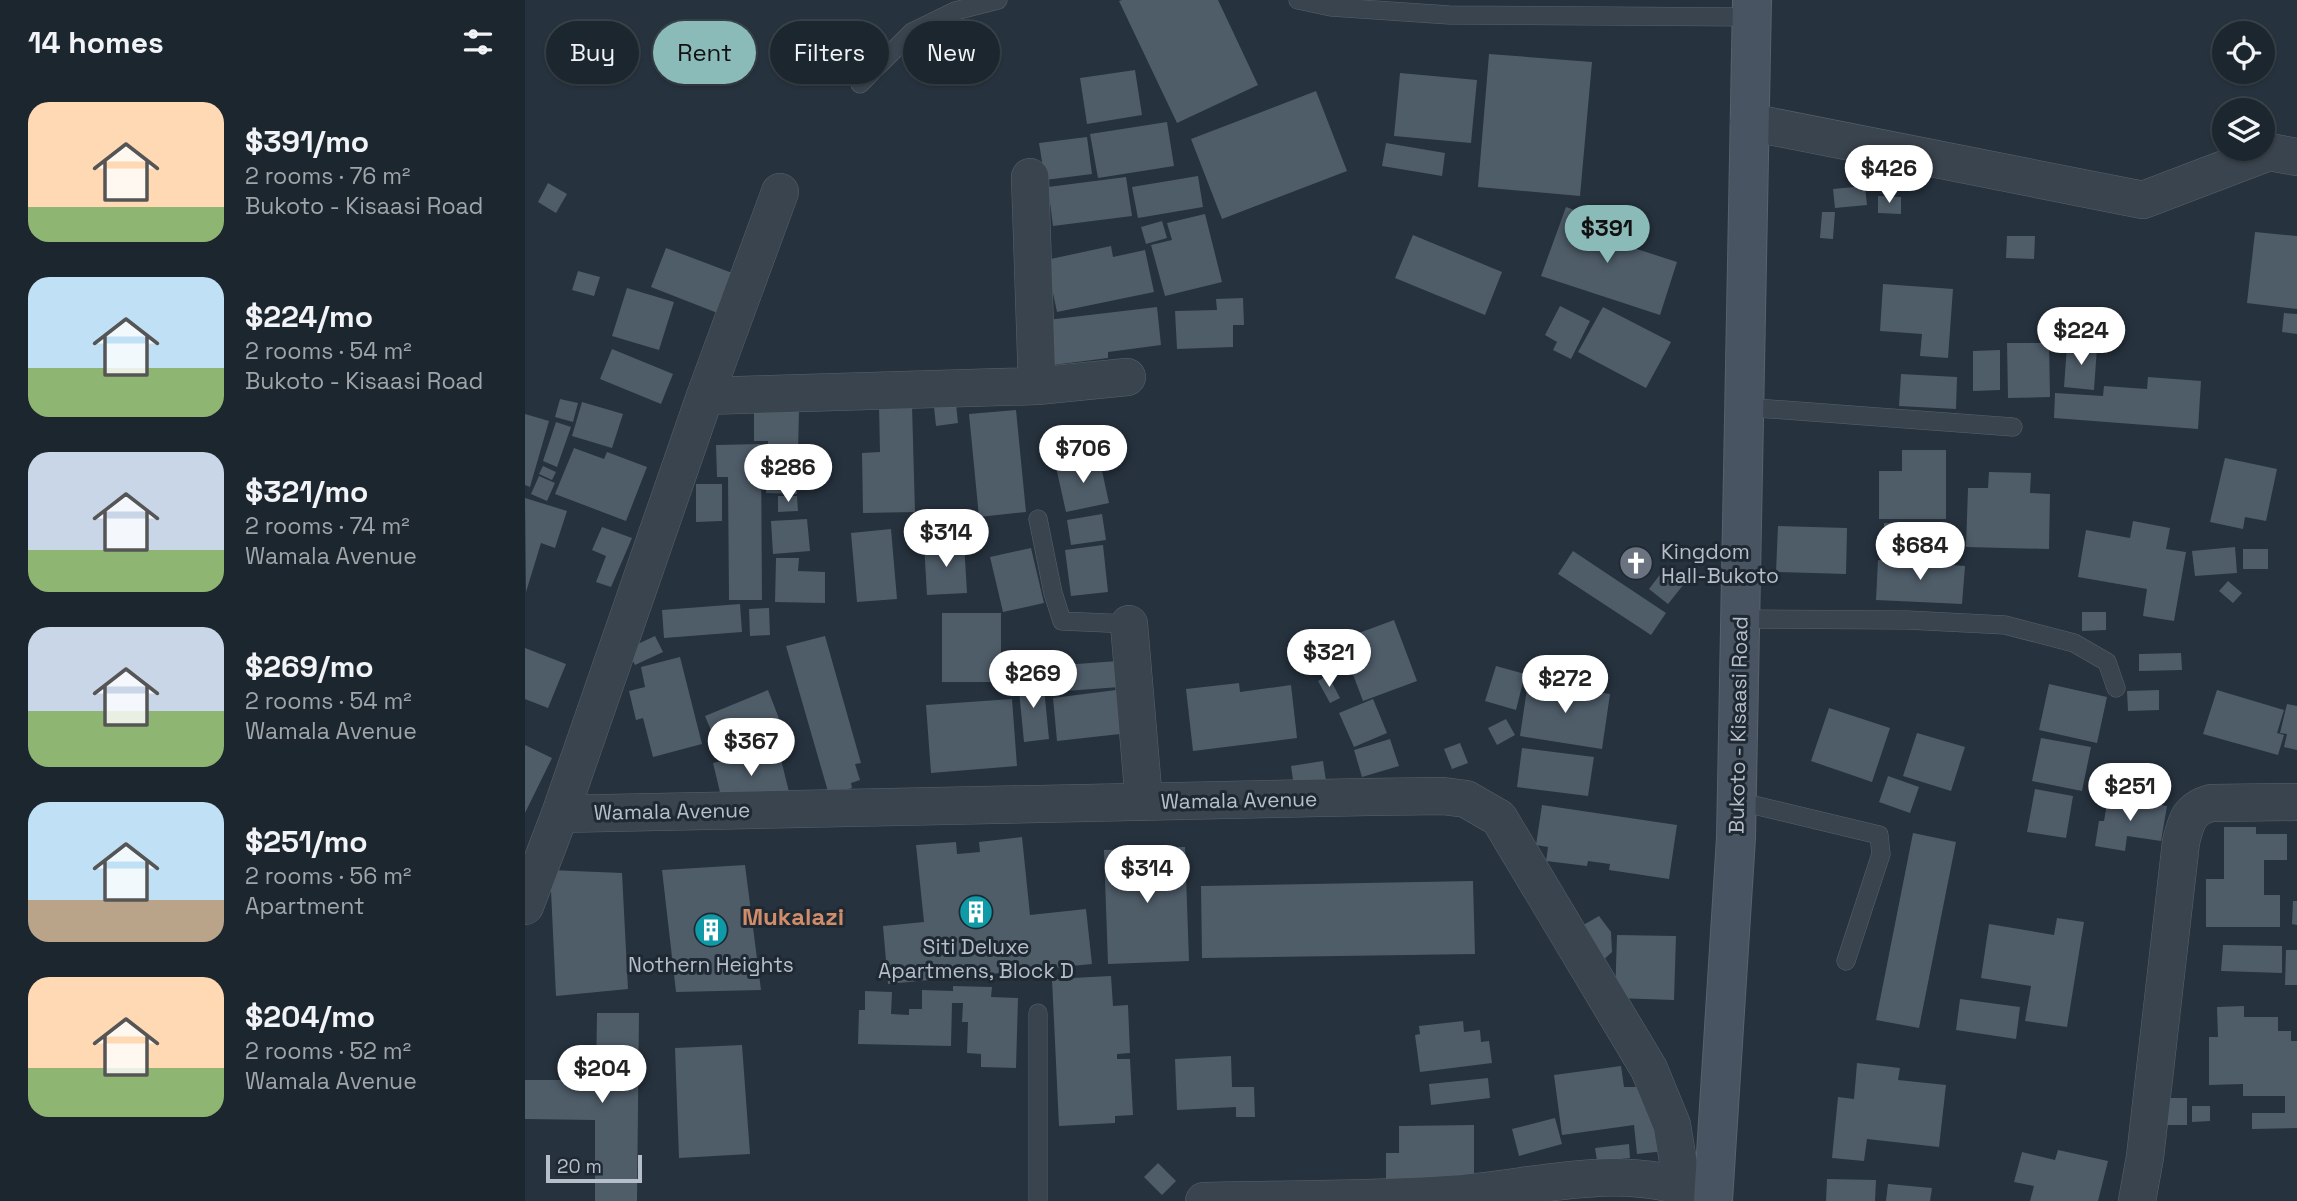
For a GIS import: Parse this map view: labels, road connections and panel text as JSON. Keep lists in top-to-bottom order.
{
  "streets": {
    "main road": ["Bukoto - Kisaasi Road"],
    "street": ["Wamala Avenue"]
  },
  "crossings": [
    ["Bukoto - Kisaasi Road", "Wamala Avenue"]
  ],
  "districts": ["Mukalazi"],
  "places": {
    "church": ["Kingdom Hall-Bukoto"],
    "building": ["Siti Deluxe Apartmens, Block D", "Nothern Heights"]
  },
  "scale_bar": "20 m",
  "page": {
    "heading": "14 homes",
    "chip": [
      "Buy",
      "Rent",
      "Filters",
      "New"
    ],
    "list": [
      {
        "name": "$391/mo",
        "note": "2 rooms · 76 m² · Bukoto - Kisaasi Road"
      },
      {
        "name": "$224/mo",
        "note": "2 rooms · 54 m² · Bukoto - Kisaasi Road"
      },
      {
        "name": "$321/mo",
        "note": "2 rooms · 74 m² · Wamala Avenue"
      },
      {
        "name": "$269/mo",
        "note": "2 rooms · 54 m² · Wamala Avenue"
      },
      {
        "name": "$251/mo",
        "note": "2 rooms · 56 m² · Apartment"
      },
      {
        "name": "$204/mo",
        "note": "2 rooms · 52 m² · Wamala Avenue"
      }
    ],
    "price": [
      "$426",
      "$391",
      "$224",
      "$706",
      "$286",
      "$314",
      "$684",
      "$321",
      "$269",
      "$272",
      "$367",
      "$251",
      "$314",
      "$204"
    ],
    "scale": "20 m"
  }
}
